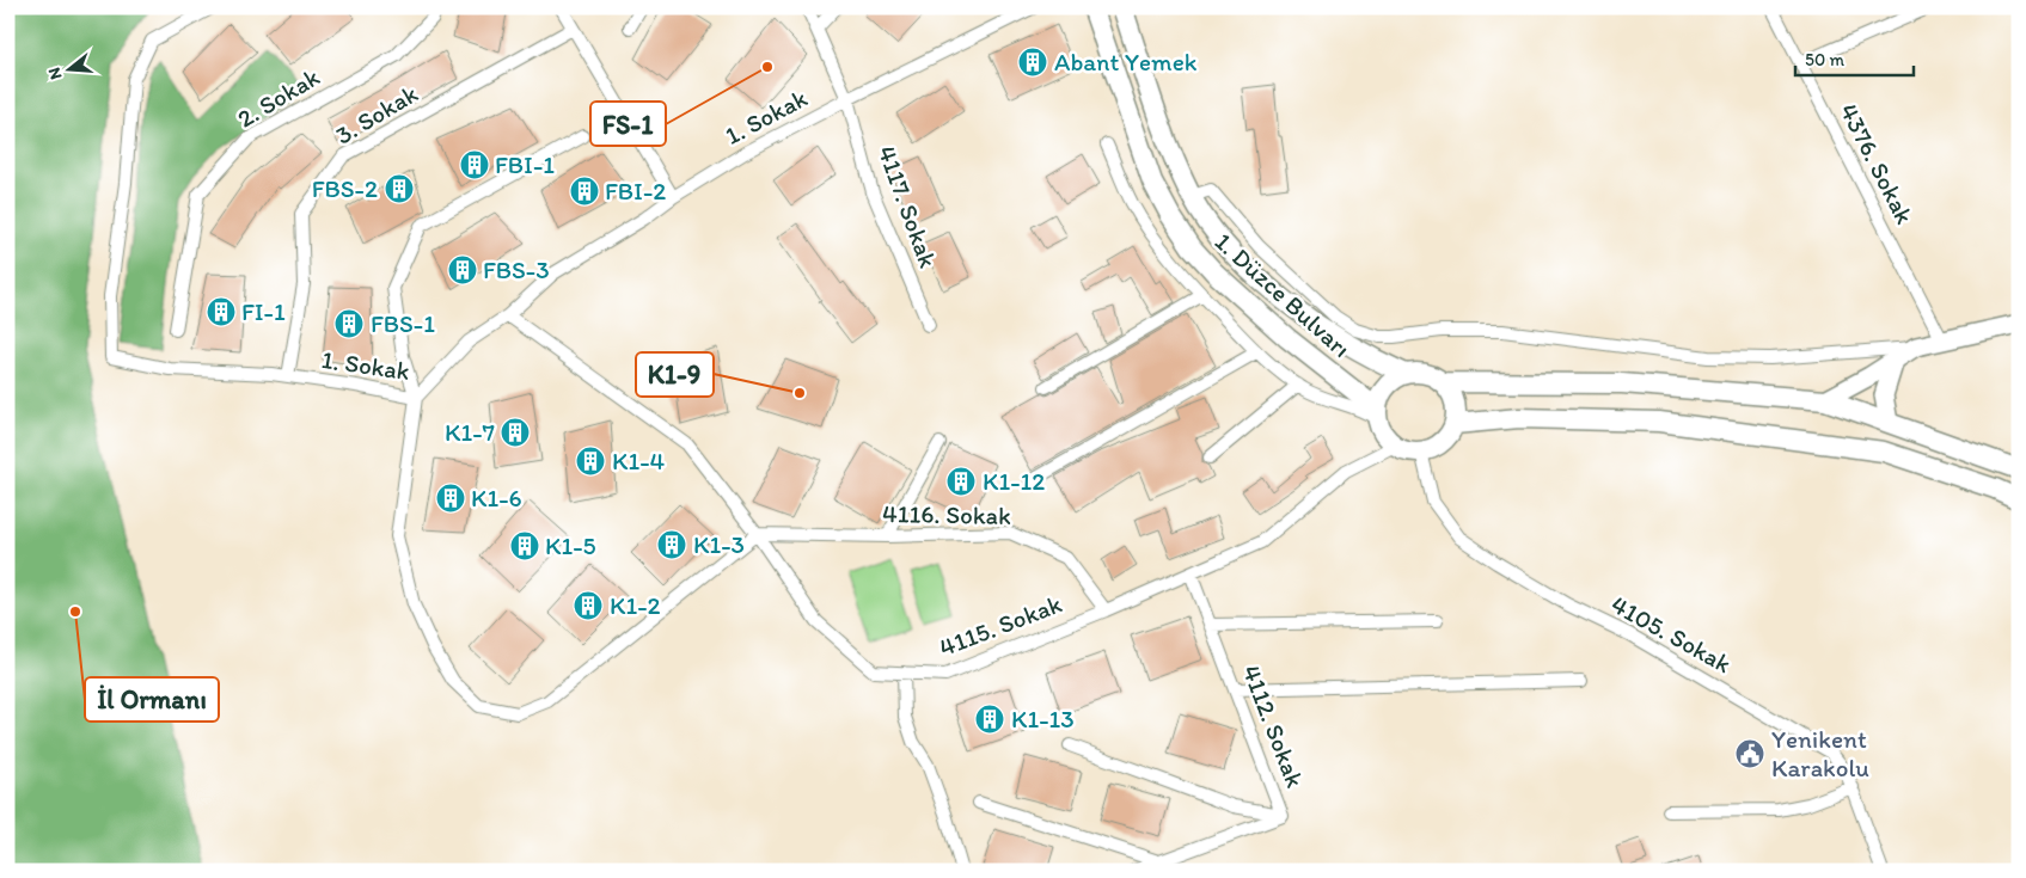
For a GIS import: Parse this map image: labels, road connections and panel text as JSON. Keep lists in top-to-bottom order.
{
  "streets": {
    "main road": ["1. Düzce Bulvarı"],
    "street": [
      "2. Sokak",
      "3. Sokak",
      "1. Sokak",
      "4376. Sokak",
      "4117. Sokak",
      "4116. Sokak",
      "4115. Sokak",
      "4105. Sokak",
      "4112. Sokak"
    ]
  },
  "crossings": [
    ["3. Sokak", "1. Sokak"],
    ["1. Sokak", "4117. Sokak"],
    ["1. Sokak", "4115. Sokak"],
    ["1. Düzce Bulvarı", "4115. Sokak"],
    ["1. Düzce Bulvarı", "4105. Sokak"],
    ["4116. Sokak", "4115. Sokak"],
    ["4115. Sokak", "4105. Sokak"],
    ["4115. Sokak", "4112. Sokak"]
  ],
  "places": {
    "building": [
      "Abant Yemek",
      "FBI-1",
      "FBS-2",
      "FBI-2",
      "FBS-3",
      "FI-1",
      "FBS-1",
      "K1-7",
      "K1-4",
      "K1-12",
      "K1-6",
      "K1-3",
      "K1-5",
      "K1-2",
      "K1-13"
    ],
    "other": ["FS-1", "K1-9", "İl Ormanı"],
    "public building": ["Yenikent Karakolu"]
  },
  "scale_bar": "50 m",
  "north": "left"
}
